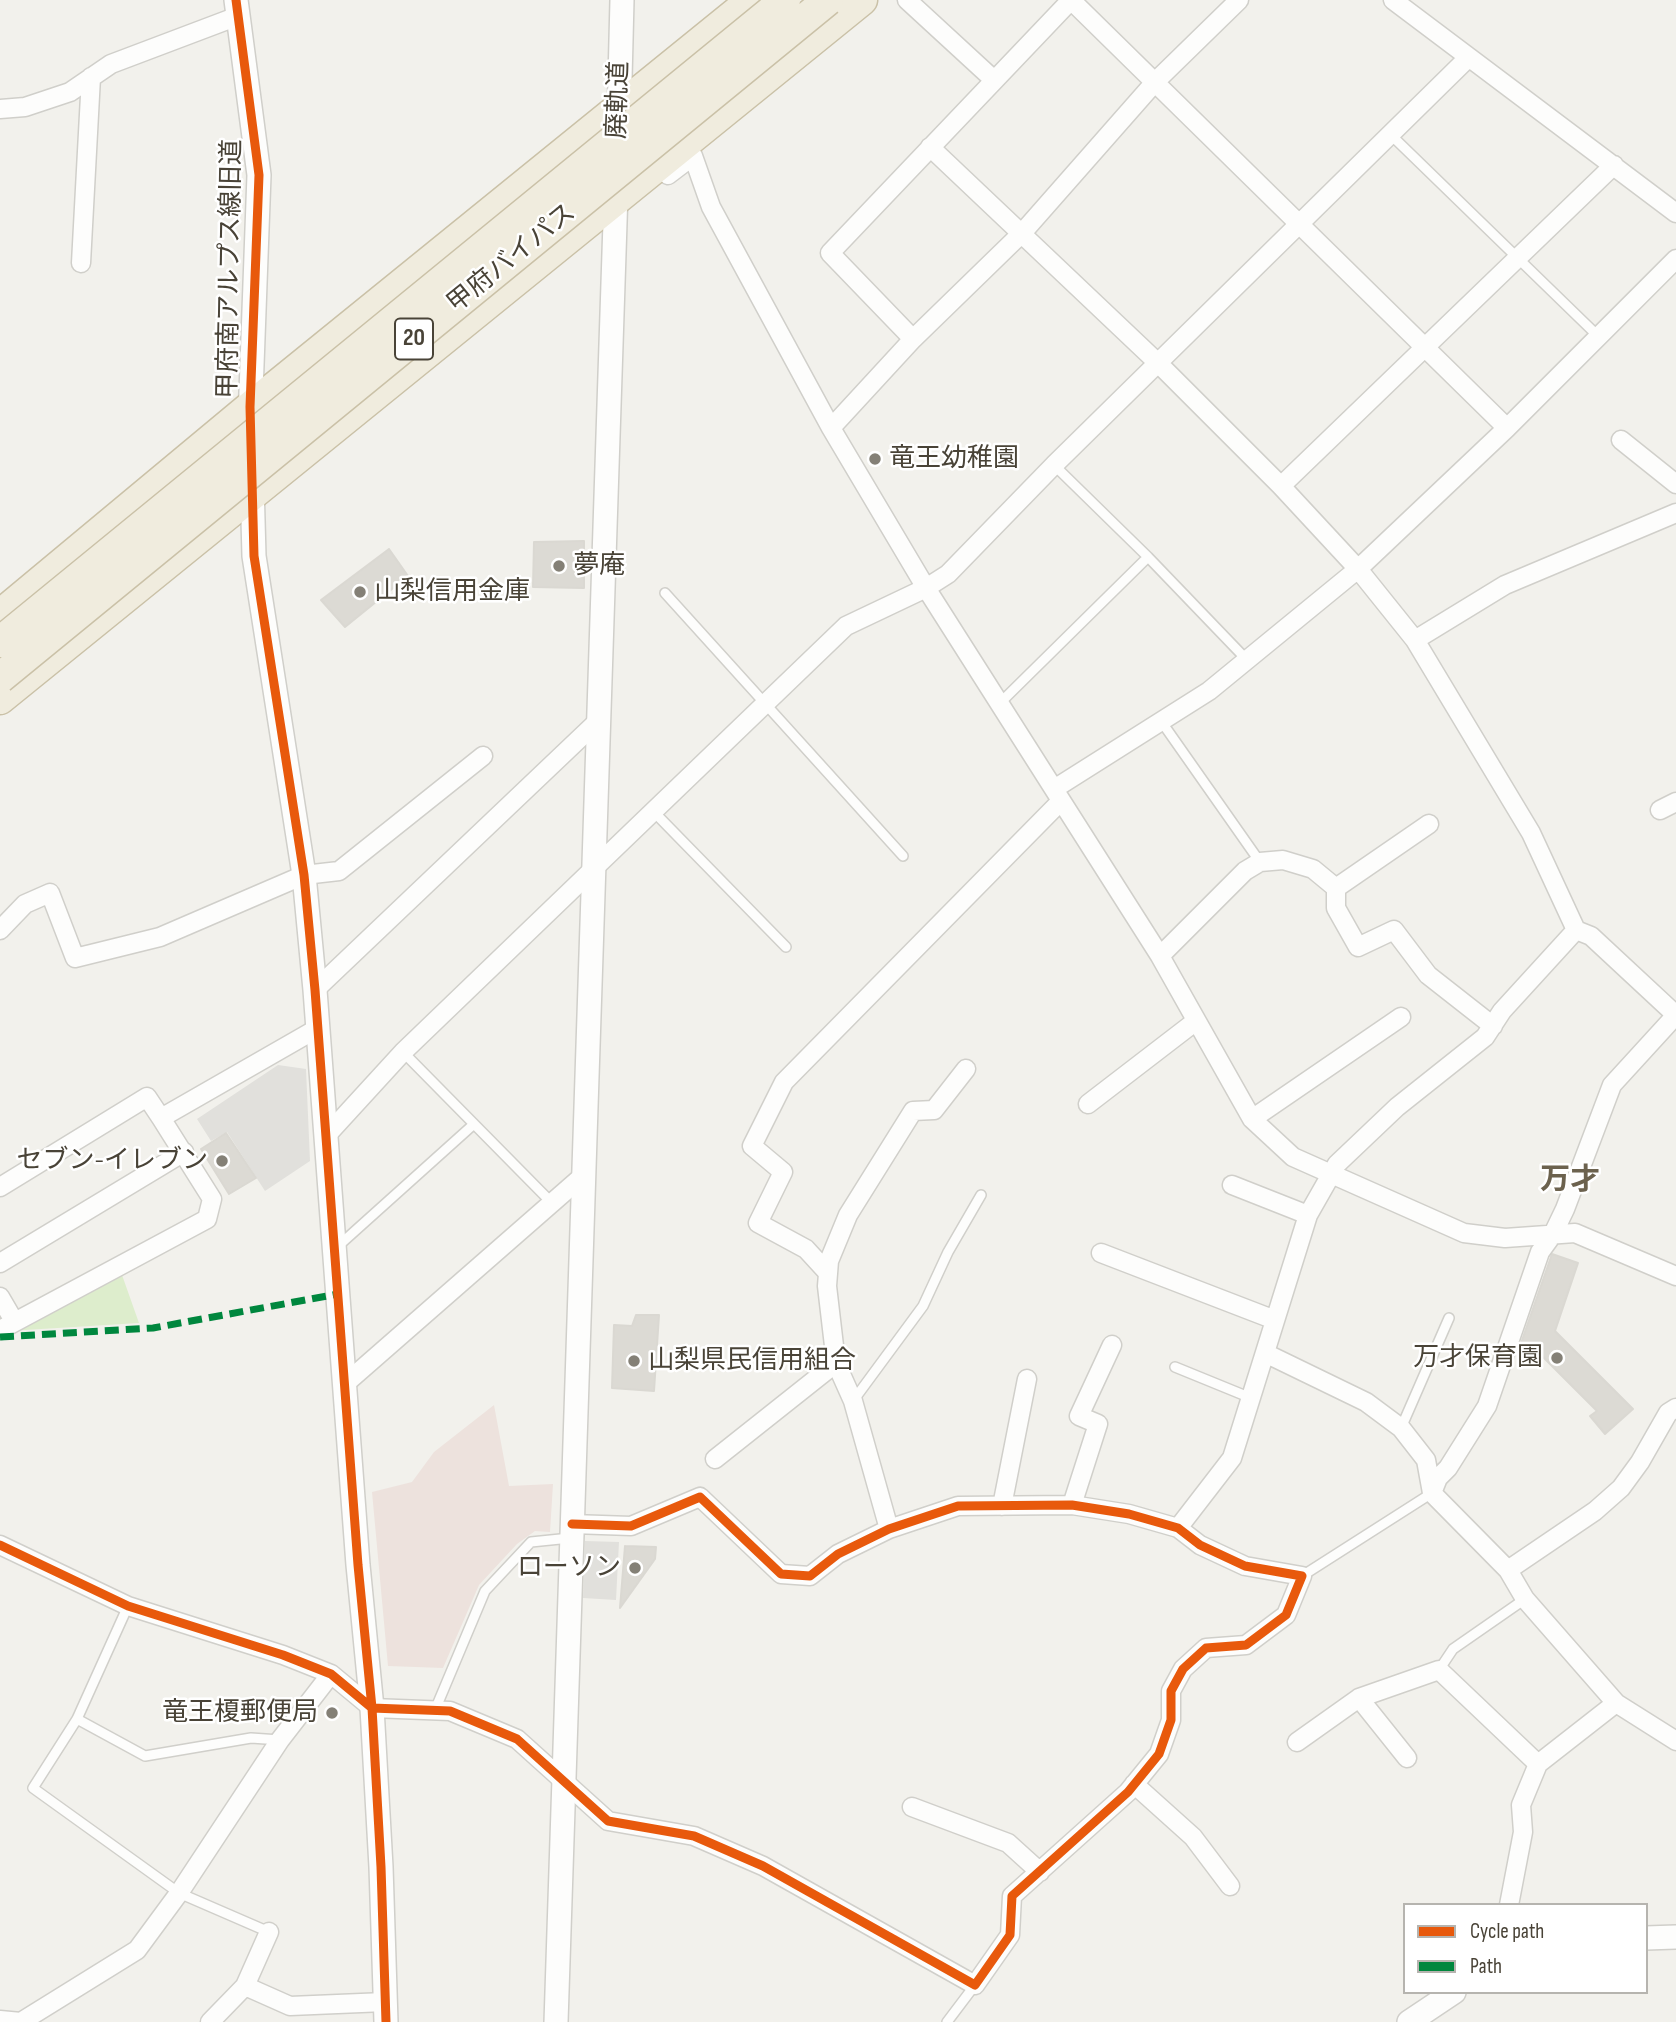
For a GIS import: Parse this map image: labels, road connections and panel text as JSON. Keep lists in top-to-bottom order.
{
  "streets": {
    "highway": ["甲府バイパス", "20"],
    "street": ["廃軌道", "甲府南アルプス線旧道"]
  },
  "districts": ["万才"],
  "places": [
    "竜王幼稚園",
    "夢庵",
    "山梨信用金庫",
    "セブン-イレブン",
    "万才保育園",
    "山梨県民信用組合",
    "ローソン",
    "竜王榎郵便局"
  ],
  "legend": ["Cycle path", "Path"]
}
